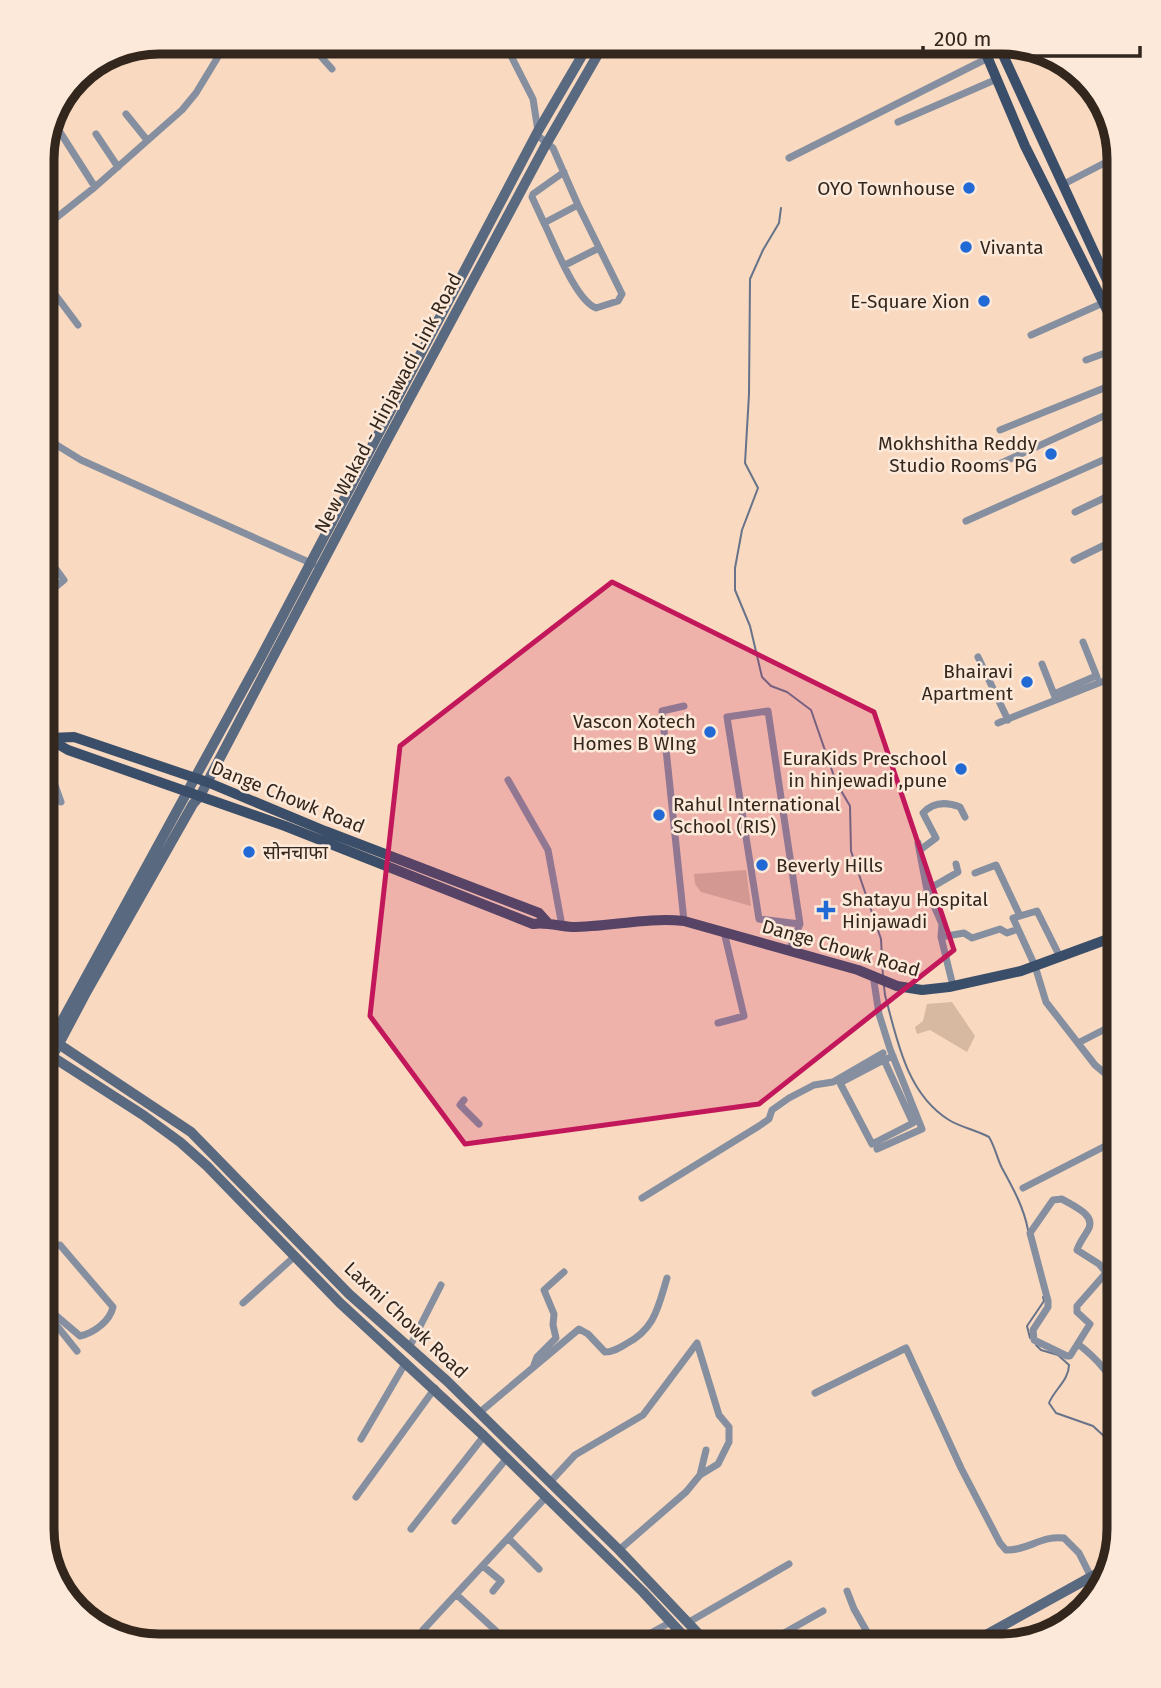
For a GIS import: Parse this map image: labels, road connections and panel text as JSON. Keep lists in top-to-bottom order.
{
  "streets": {
    "main road": ["New Wakad - Hinjawadi Link Road", "Dange Chowk Road", "Laxmi Chowk Road"]
  },
  "crossings": [
    ["New Wakad - Hinjawadi Link Road", "Dange Chowk Road"]
  ],
  "places": {
    "other": [
      "OYO Townhouse",
      "Vivanta",
      "E-Square Xion",
      "Mokhshitha Reddy Studio Rooms PG",
      "Bhairavi Apartment",
      "Vascon Xotech Homes B WIng",
      "EuraKids Preschool in hinjewadi ,pune",
      "Rahul International School (RIS)",
      "सोनचाफा",
      "Beverly Hills"
    ],
    "health": ["Shatayu Hospital Hinjawadi"]
  },
  "scale_bar": "200 m"
}
